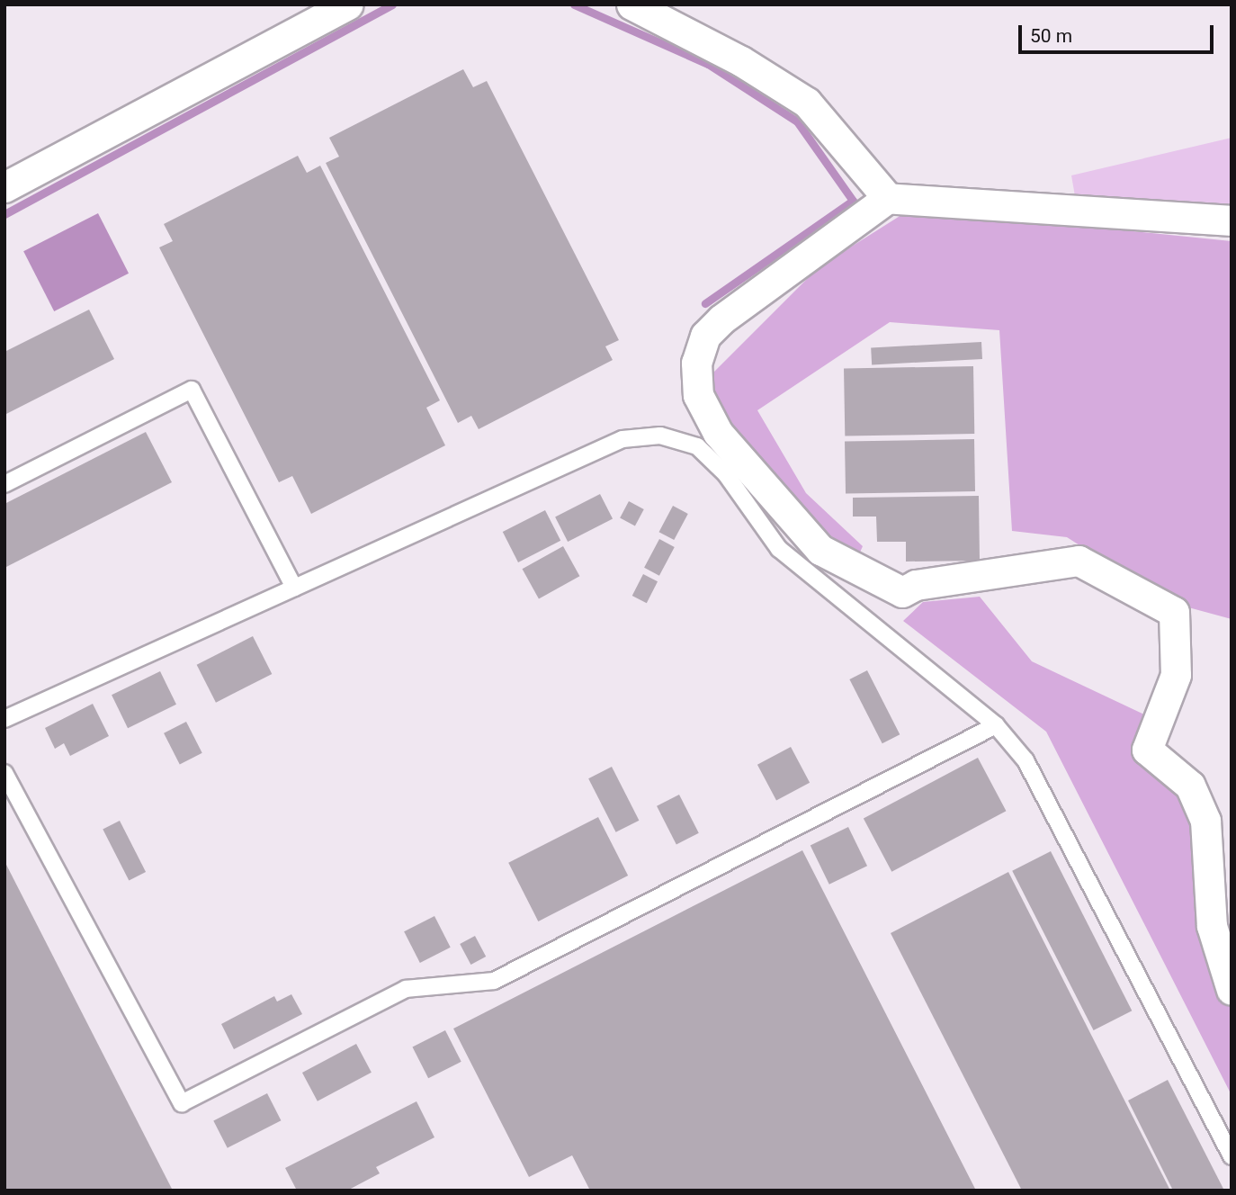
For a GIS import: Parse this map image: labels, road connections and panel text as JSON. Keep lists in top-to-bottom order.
{
  "scale_bar": "50 m"
}
